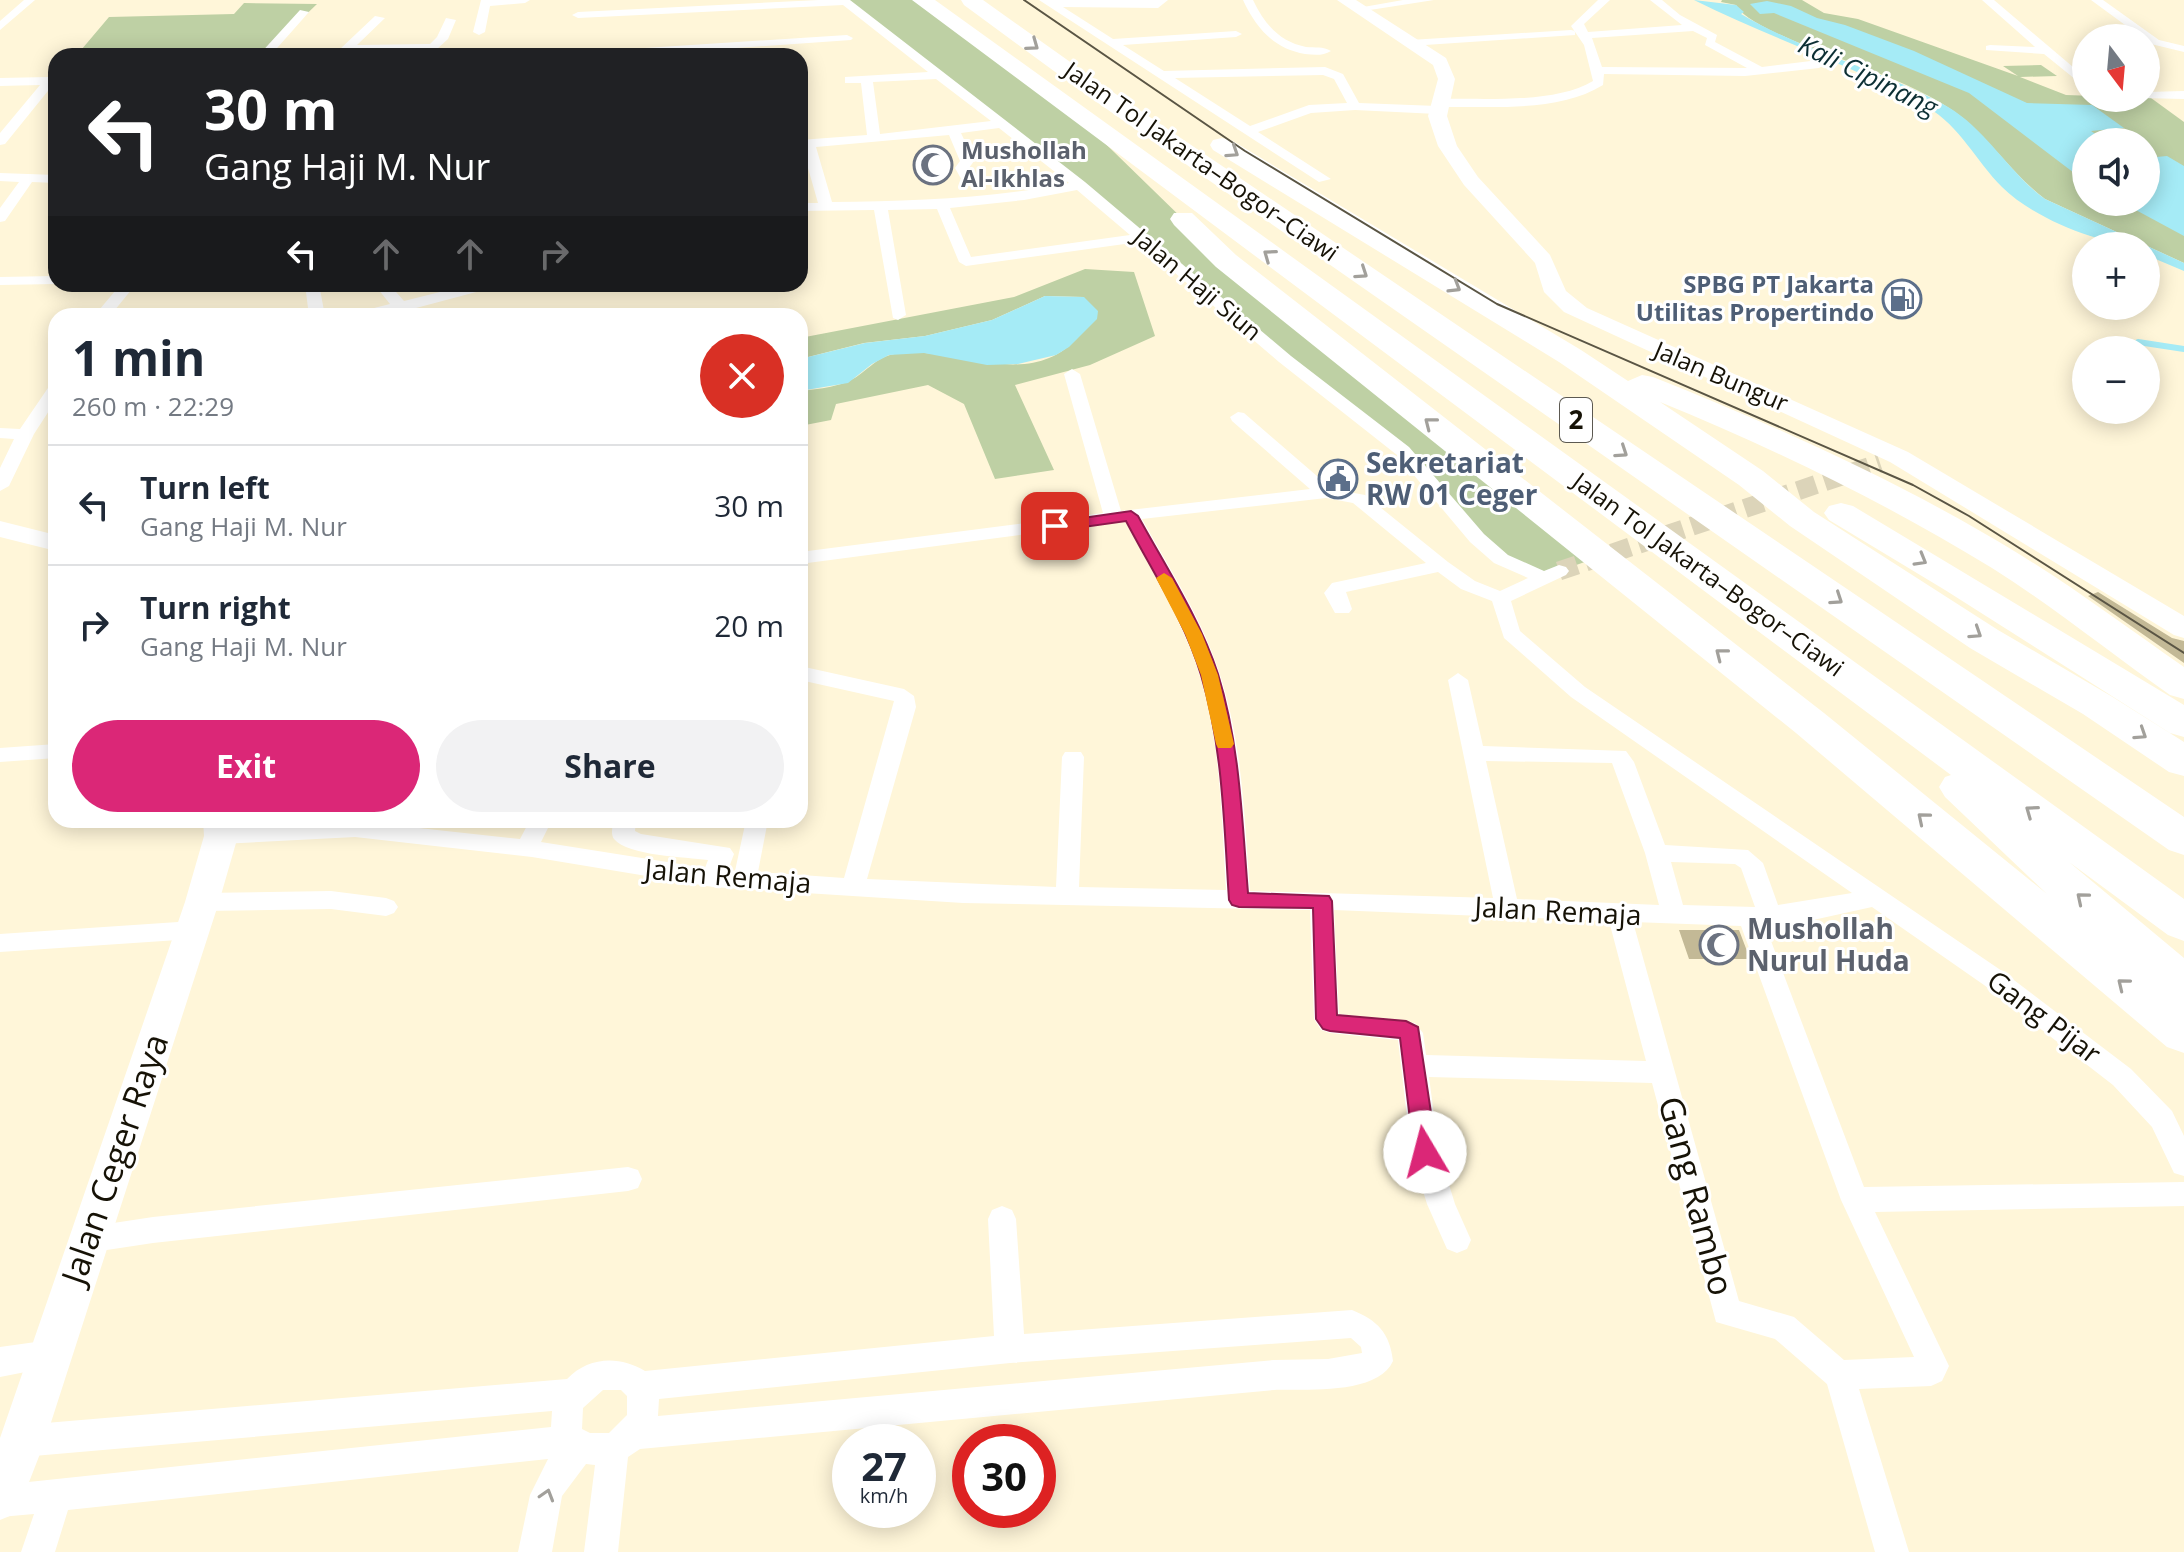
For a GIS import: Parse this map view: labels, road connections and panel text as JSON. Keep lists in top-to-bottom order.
{
  "streets": {
    "highway": ["Jalan Tol Jakarta–Bogor–Ciawi", "2"],
    "street": [
      "Jalan Haji Siun",
      "Jalan Bungur",
      "Jalan Remaja",
      "Gang Pijar",
      "Jalan Ceger Raya",
      "Gang Rambo"
    ]
  },
  "crossings": [
    ["Jalan Haji Siun", "Gang Pijar"],
    ["Jalan Remaja", "Gang Pijar"],
    ["Jalan Remaja", "Jalan Ceger Raya"],
    ["Jalan Remaja", "Gang Rambo"]
  ],
  "water": ["Kali Cipinang"],
  "places": {
    "mosque": ["Mushollah Al-Ikhlas", "Mushollah Nurul Huda"],
    "fuel station": ["SPBG PT Jakarta Utilitas Propertindo"],
    "public building": ["Sekretariat RW 01 Ceger"]
  },
  "north": "bottom",
  "page": {
    "map_buttons": ["+", "−"],
    "turn": ["30 m", "Gang Haji M. Nur"],
    "heading": ["1 min", "260 m · 22:29"],
    "list": [
      {
        "name": "Turn left",
        "note": "Gang Haji M. Nur",
        "value": "30 m"
      },
      {
        "name": "Turn right",
        "note": "Gang Haji M. Nur",
        "value": "20 m"
      }
    ],
    "buttons": ["Exit", "Share"],
    "speed": "27 km/h",
    "limit": "30"
  }
}
